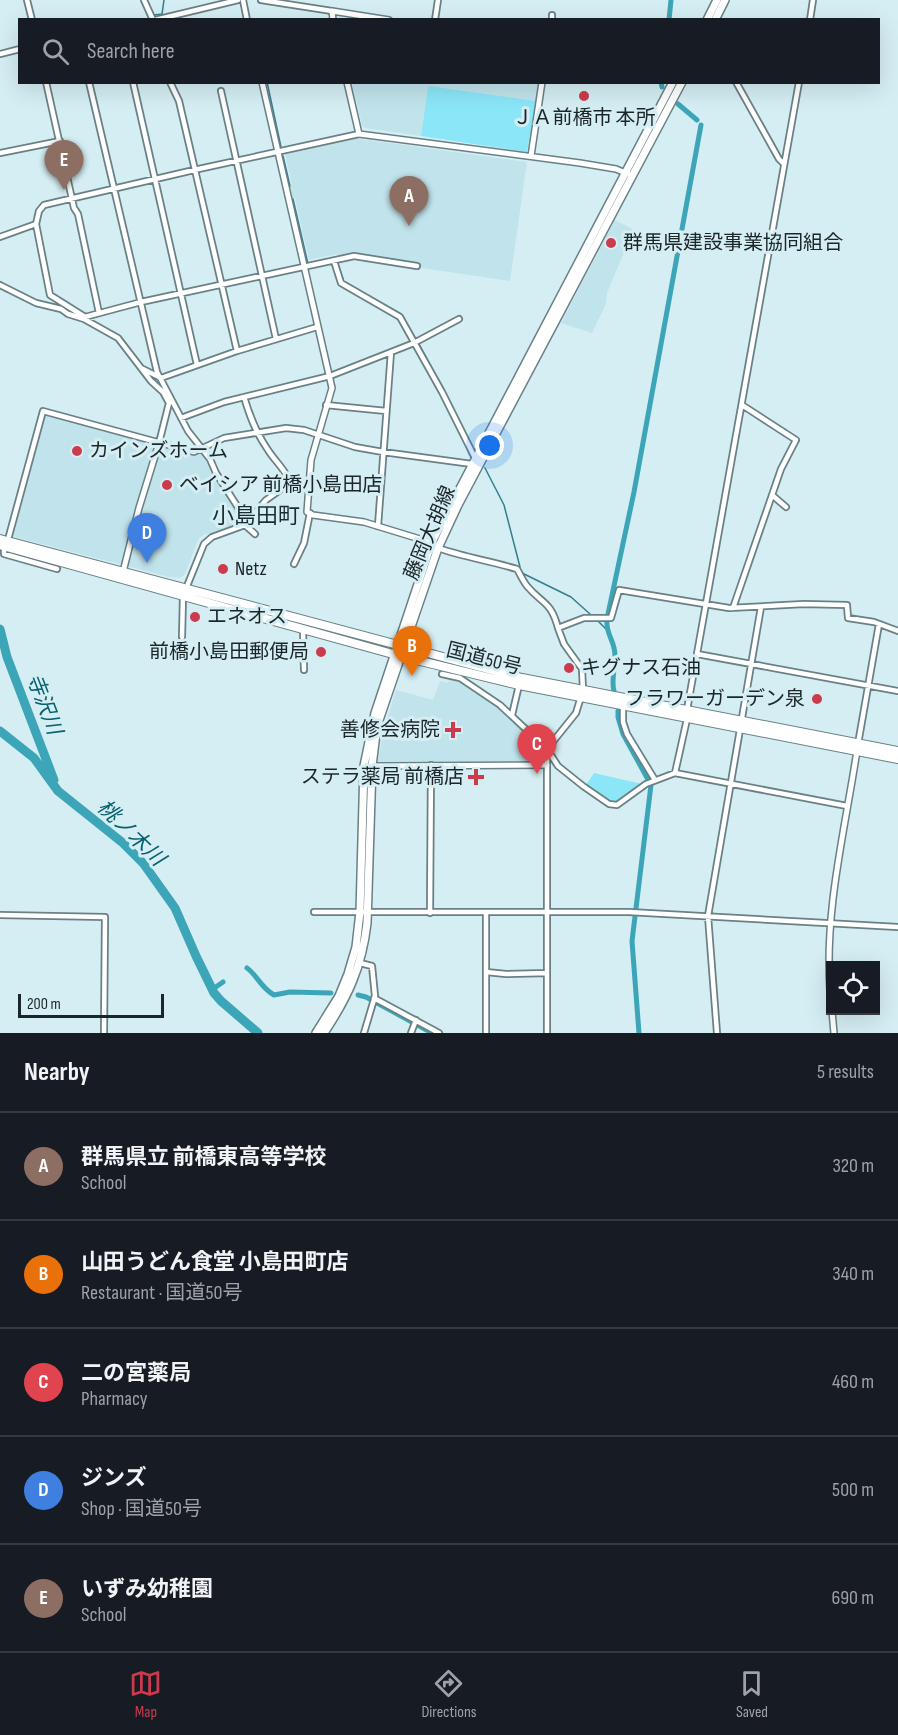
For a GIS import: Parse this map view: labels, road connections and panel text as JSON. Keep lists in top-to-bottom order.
{
  "streets": {
    "highway": ["国道50号"],
    "main road": ["藤岡大胡線"]
  },
  "crossings": [
    ["藤岡大胡線", "国道50号"]
  ],
  "districts": ["小島田町"],
  "water": ["寺沢川", "桃ノ木川"],
  "places": {
    "other": [
      "ＪＡ前橋市 本所",
      "群馬県建設事業協同組合",
      "カインズホーム",
      "ベイシア 前橋小島田店",
      "Netz",
      "エネオス",
      "前橋小島田郵便局",
      "キグナス石油",
      "フラワーガーデン泉"
    ],
    "health": ["善修会病院", "ステラ薬局 前橋店"]
  },
  "scale_bar": "200 m",
  "page": {
    "search": "Search here",
    "pins": [
      "E",
      "A",
      "D",
      "B",
      "C"
    ],
    "scale": "200 m",
    "heading": ["Nearby", "5 results"],
    "list": [
      {
        "mark": "A",
        "name": "群馬県立 前橋東高等学校",
        "note": "School",
        "value": "320 m"
      },
      {
        "mark": "B",
        "name": "山田うどん食堂 小島田町店",
        "note": "Restaurant · 国道50号",
        "value": "340 m"
      },
      {
        "mark": "C",
        "name": "二の宮薬局",
        "note": "Pharmacy",
        "value": "460 m"
      },
      {
        "mark": "D",
        "name": "ジンズ",
        "note": "Shop · 国道50号",
        "value": "500 m"
      },
      {
        "mark": "E",
        "name": "いずみ幼稚園",
        "note": "School",
        "value": "690 m"
      }
    ],
    "nav": ["Map", "Directions", "Saved"]
  }
}
